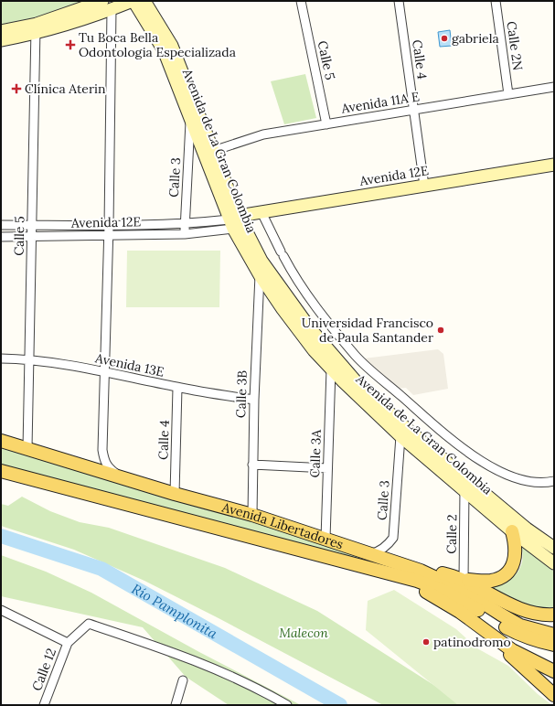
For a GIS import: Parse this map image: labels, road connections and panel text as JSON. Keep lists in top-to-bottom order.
{
  "streets": {
    "main road": ["Avenida Libertadores"],
    "street": [
      "Calle 2N",
      "Calle 4",
      "Calle 5",
      "Avenida 11A E",
      "Avenida de La Gran Colombia",
      "Avenida 12E",
      "Calle 3",
      "Avenida 13E",
      "Calle 3B",
      "Calle 3A",
      "Calle 2",
      "Calle 12"
    ]
  },
  "crossings": [
    ["Calle 2N", "Avenida 11A E"],
    ["Calle 4", "Avenida 11A E"],
    ["Calle 4", "Avenida 12E"],
    ["Calle 4", "Avenida 13E"],
    ["Calle 4", "Avenida Libertadores"],
    ["Calle 5", "Avenida 11A E"],
    ["Calle 5", "Avenida 12E"],
    ["Calle 5", "Avenida 13E"],
    ["Calle 5", "Avenida Libertadores"],
    ["Avenida 11A E", "Avenida de La Gran Colombia"],
    ["Avenida de La Gran Colombia", "Avenida 12E"],
    ["Avenida de La Gran Colombia", "Calle 3"],
    ["Avenida de La Gran Colombia", "Calle 3B"],
    ["Avenida de La Gran Colombia", "Calle 3A"],
    ["Avenida de La Gran Colombia", "Calle 2"],
    ["Avenida 12E", "Calle 3"],
    ["Calle 3", "Avenida Libertadores"],
    ["Avenida 13E", "Calle 3B"],
    ["Calle 3B", "Avenida Libertadores"],
    ["Calle 3A", "Avenida Libertadores"]
  ],
  "water": ["Río Pamplonita"],
  "parks": ["Malecon"],
  "places": {
    "other": ["gabriela", "Universidad Francisco de Paula Santander", "patinodromo"],
    "health": ["Tu Boca Bella Odontologia Especializada", "Clínica Aterin"]
  }
}
